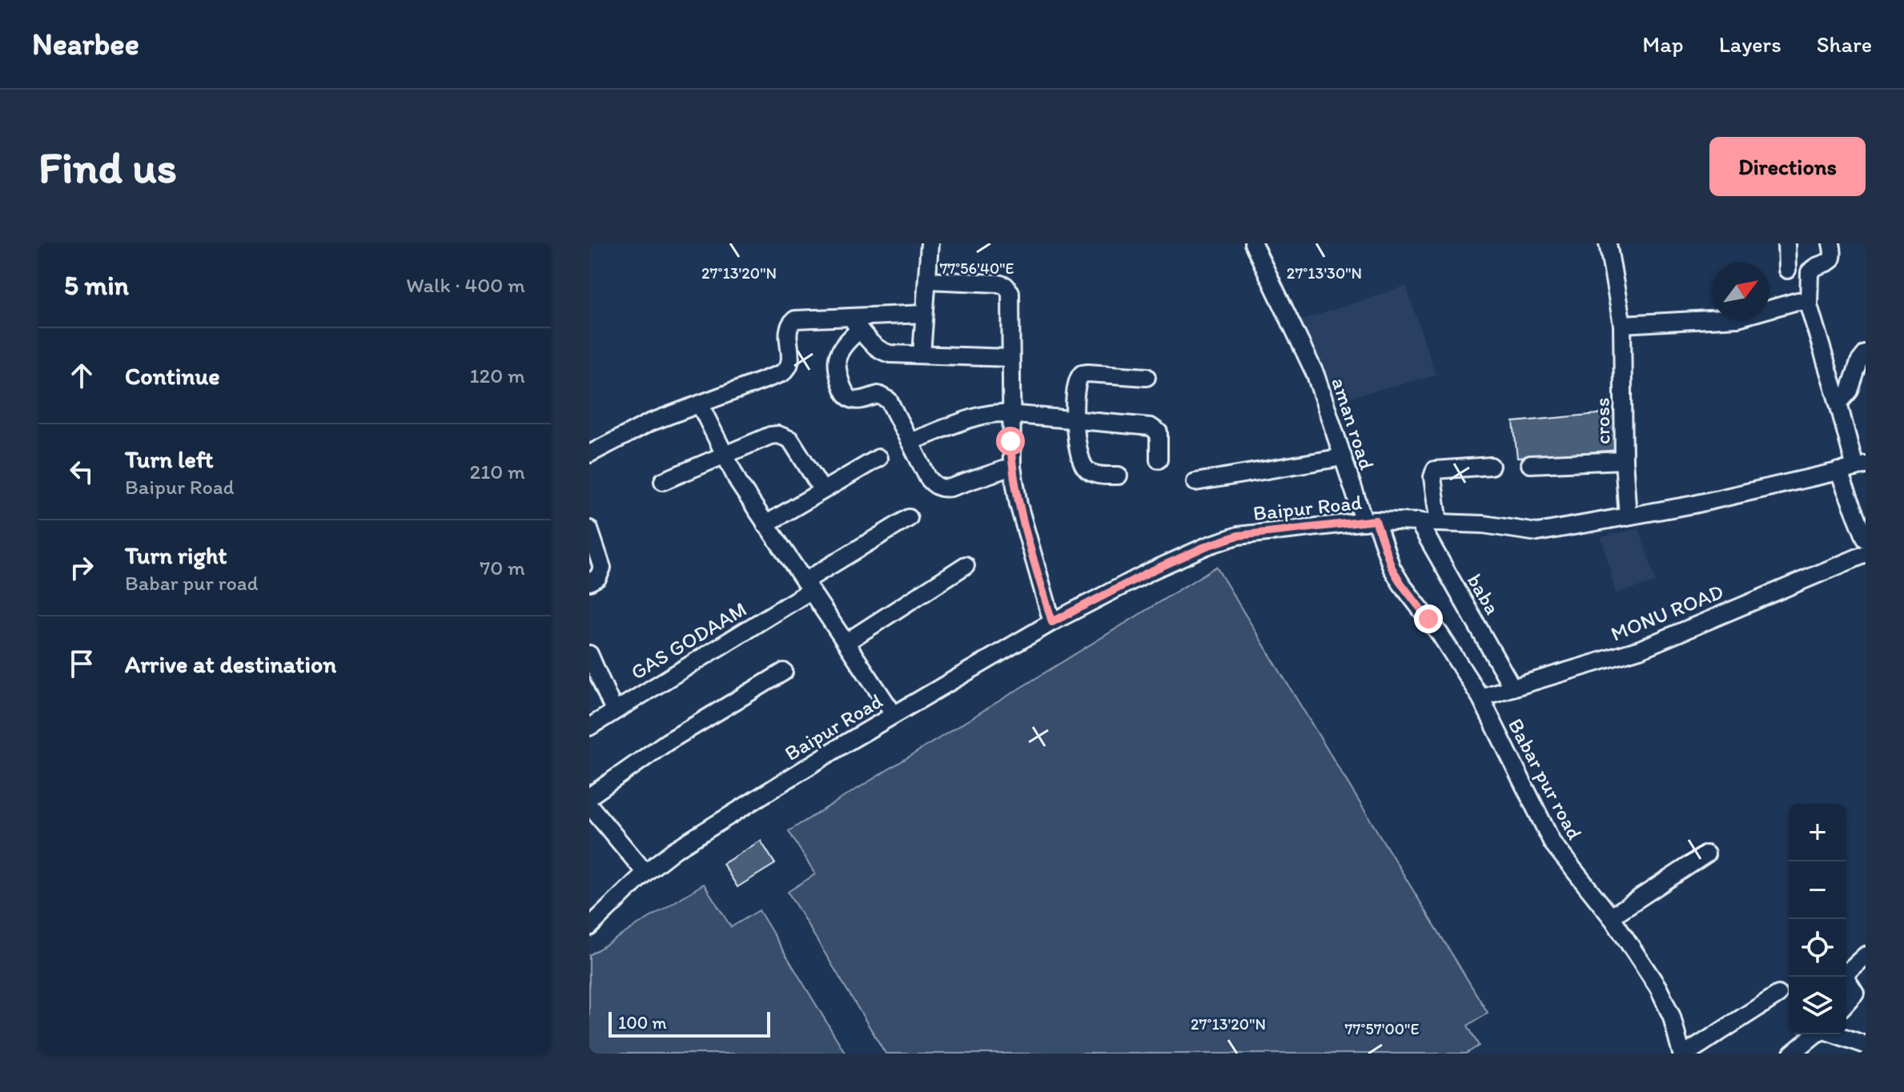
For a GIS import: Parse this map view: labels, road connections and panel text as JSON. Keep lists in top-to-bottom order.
{
  "streets": {
    "street": [
      "cross",
      "aman road",
      "Baipur Road",
      "baba",
      "MONU ROAD",
      "GAS GODAAM",
      "Babar pur road"
    ]
  },
  "crossings": [
    ["cross", "Baipur Road"],
    ["aman road", "Baipur Road"],
    ["aman road", "Babar pur road"],
    ["Baipur Road", "baba"],
    ["Baipur Road", "Babar pur road"],
    ["baba", "MONU ROAD"],
    ["MONU ROAD", "Babar pur road"]
  ],
  "scale_bar": "100 m",
  "north": "top right",
  "page": {
    "header": "Nearbee",
    "nav": ["Map", "Layers", "Share"],
    "buttons": "Directions",
    "title": "Find us",
    "heading": ["5 min", "Walk · 400 m"],
    "list": [
      ["Continue", "120 m"],
      ["Turn left", "Baipur Road", "210 m"],
      ["Turn right", "Babar pur road", "70 m"],
      "Arrive at destination"
    ],
    "map_buttons": ["+", "−"],
    "scale": "100 m"
  },
  "coordinates": [
    "77°56'40\"E",
    "27°13'20\"N",
    "27°13'30\"N",
    "77°57'00\"E"
  ]
}
